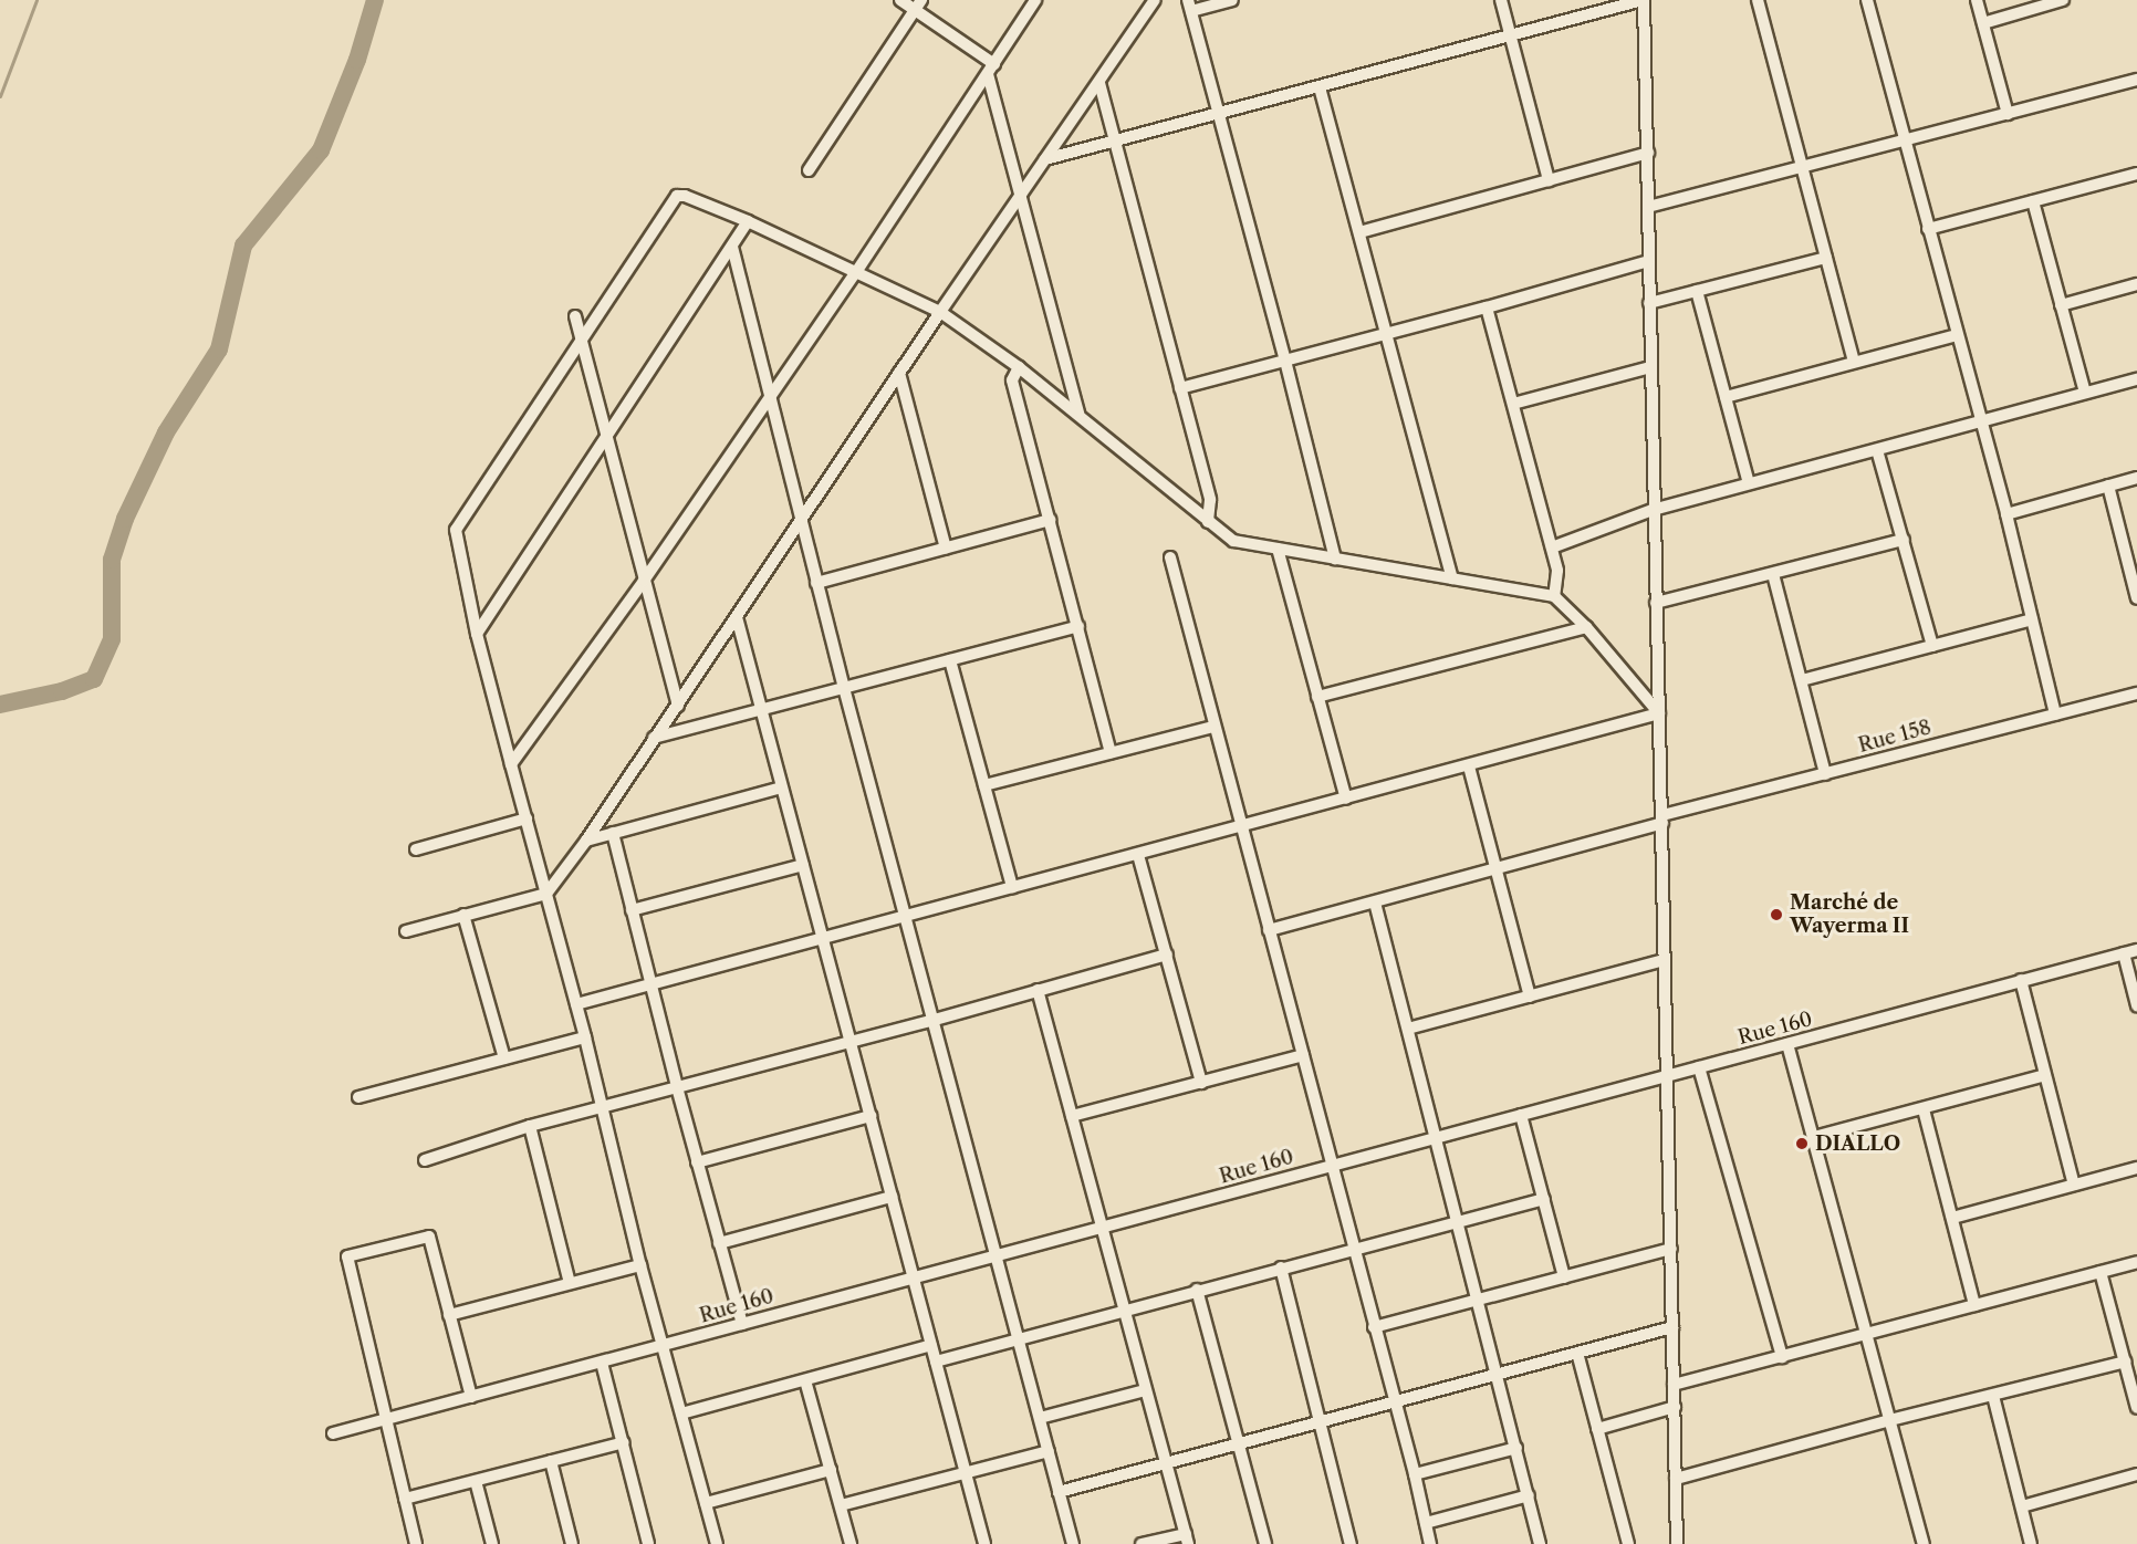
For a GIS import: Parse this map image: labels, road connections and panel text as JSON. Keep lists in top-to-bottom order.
{
  "streets": {
    "street": ["Rue 158", "Rue 160"]
  },
  "places": ["Marché de Wayerma II", "DIALLO"]
}
